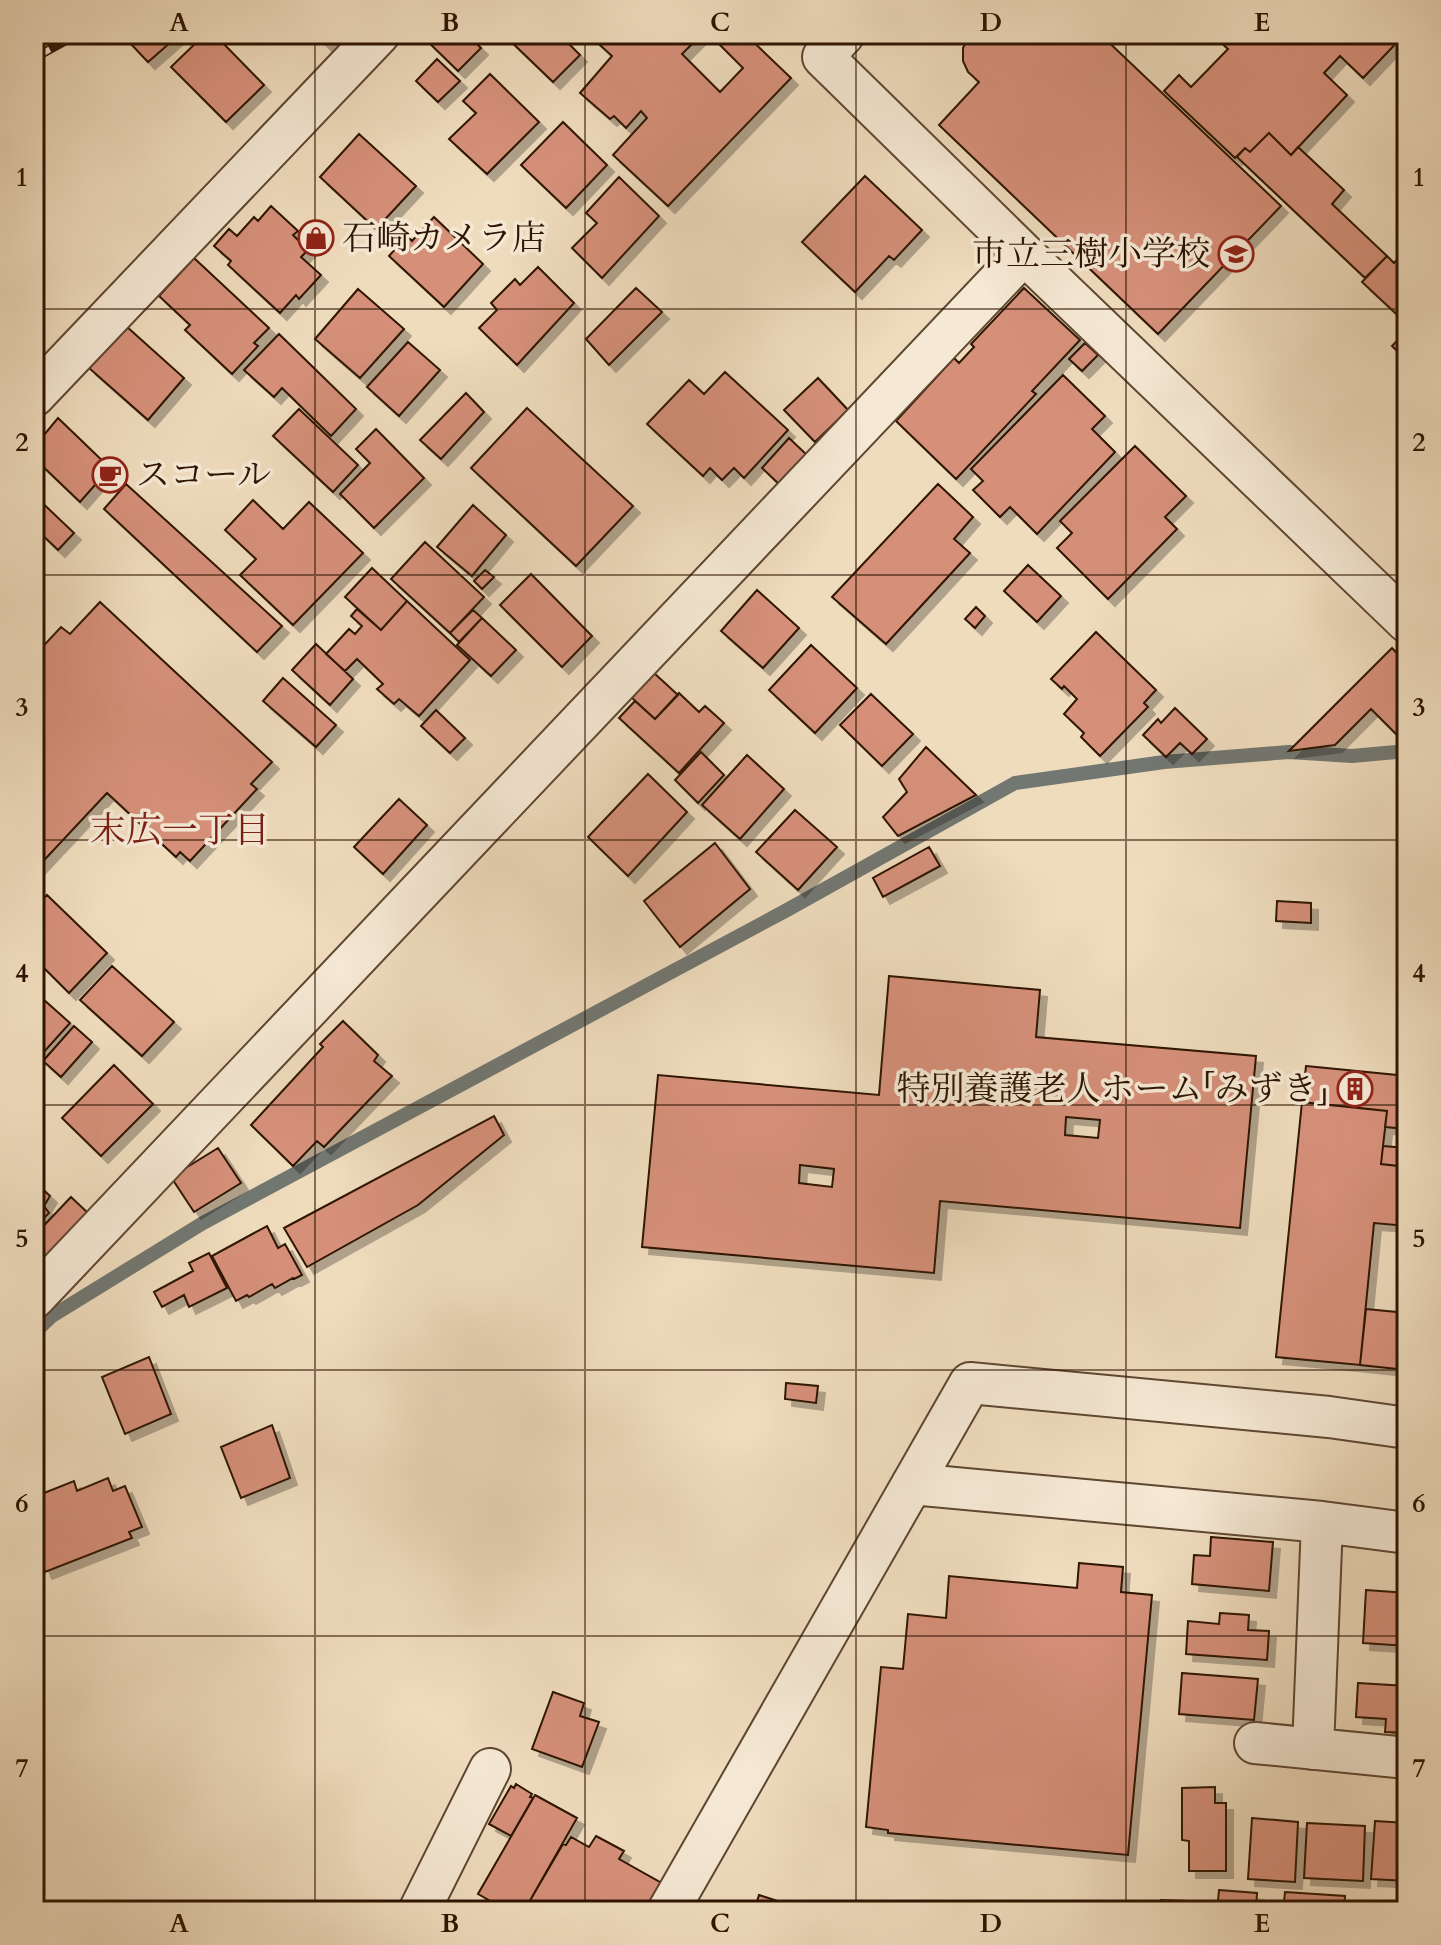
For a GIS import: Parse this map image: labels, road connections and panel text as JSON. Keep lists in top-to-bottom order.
{
  "districts": ["末広一丁目"],
  "places": {
    "shop": ["石崎カメラ店"],
    "school or university": ["市立三樹小学校"],
    "cafe": ["スコール"],
    "building": ["特別養護老人ホーム「みずき」"]
  },
  "grid": {
    "columns": [
      "A",
      "B",
      "C",
      "D",
      "E"
    ],
    "rows": [
      "1",
      "2",
      "3",
      "4",
      "5",
      "6",
      "7"
    ]
  }
}
